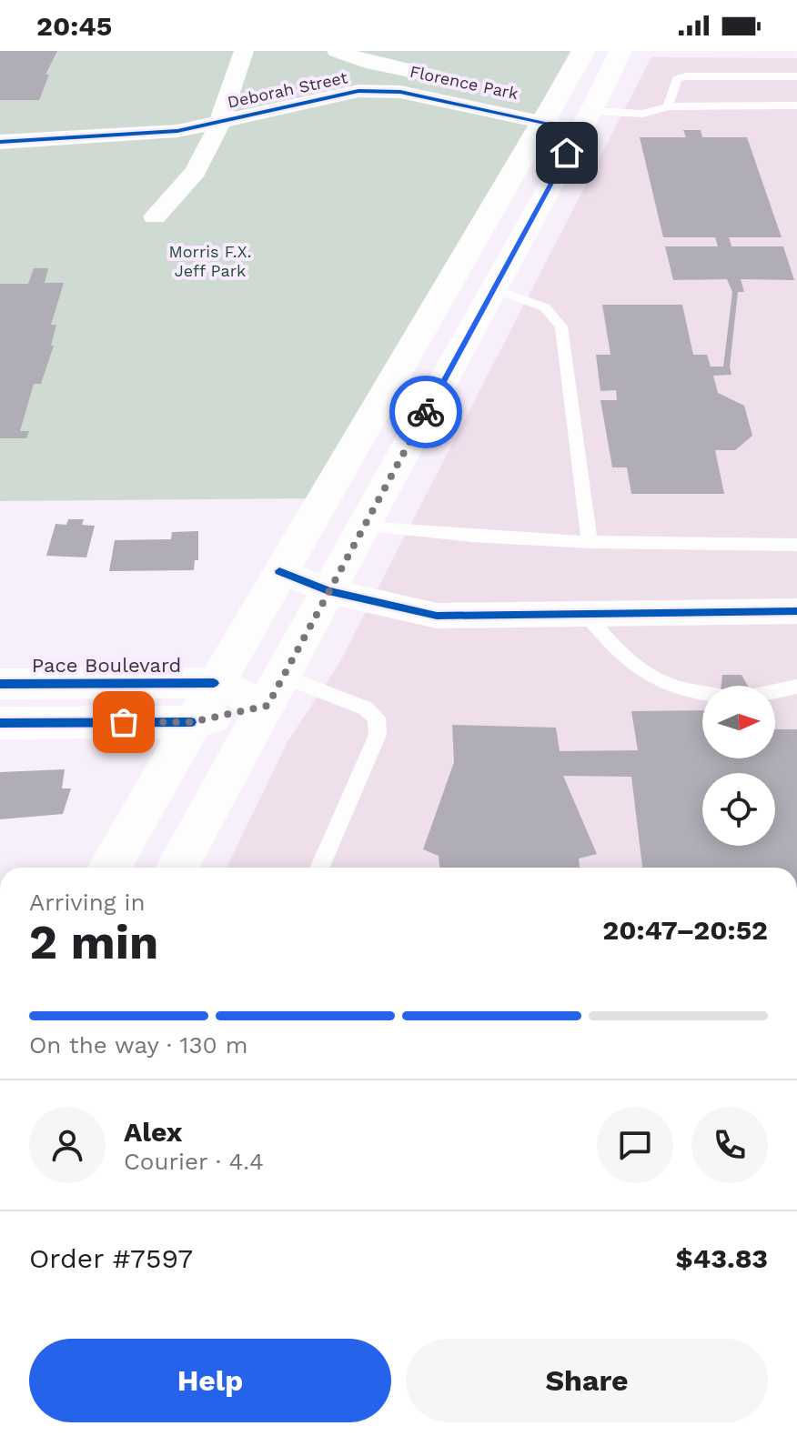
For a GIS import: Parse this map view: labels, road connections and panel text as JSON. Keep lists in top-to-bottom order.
{
  "streets": {
    "main road": ["Pace Boulevard"],
    "street": ["Florence Park", "Deborah Street"]
  },
  "parks": ["Morris F.X. Jeff Park"],
  "north": "right",
  "page": {
    "status": "20:45",
    "heading": ["2 min", "Arriving in", "20:47–20:52"],
    "panel": [
      "Alex",
      "Courier · 4.4",
      "Order #7597",
      "$43.83"
    ],
    "bar": "On the way · 130 m",
    "buttons": ["Help", "Share"]
  }
}
